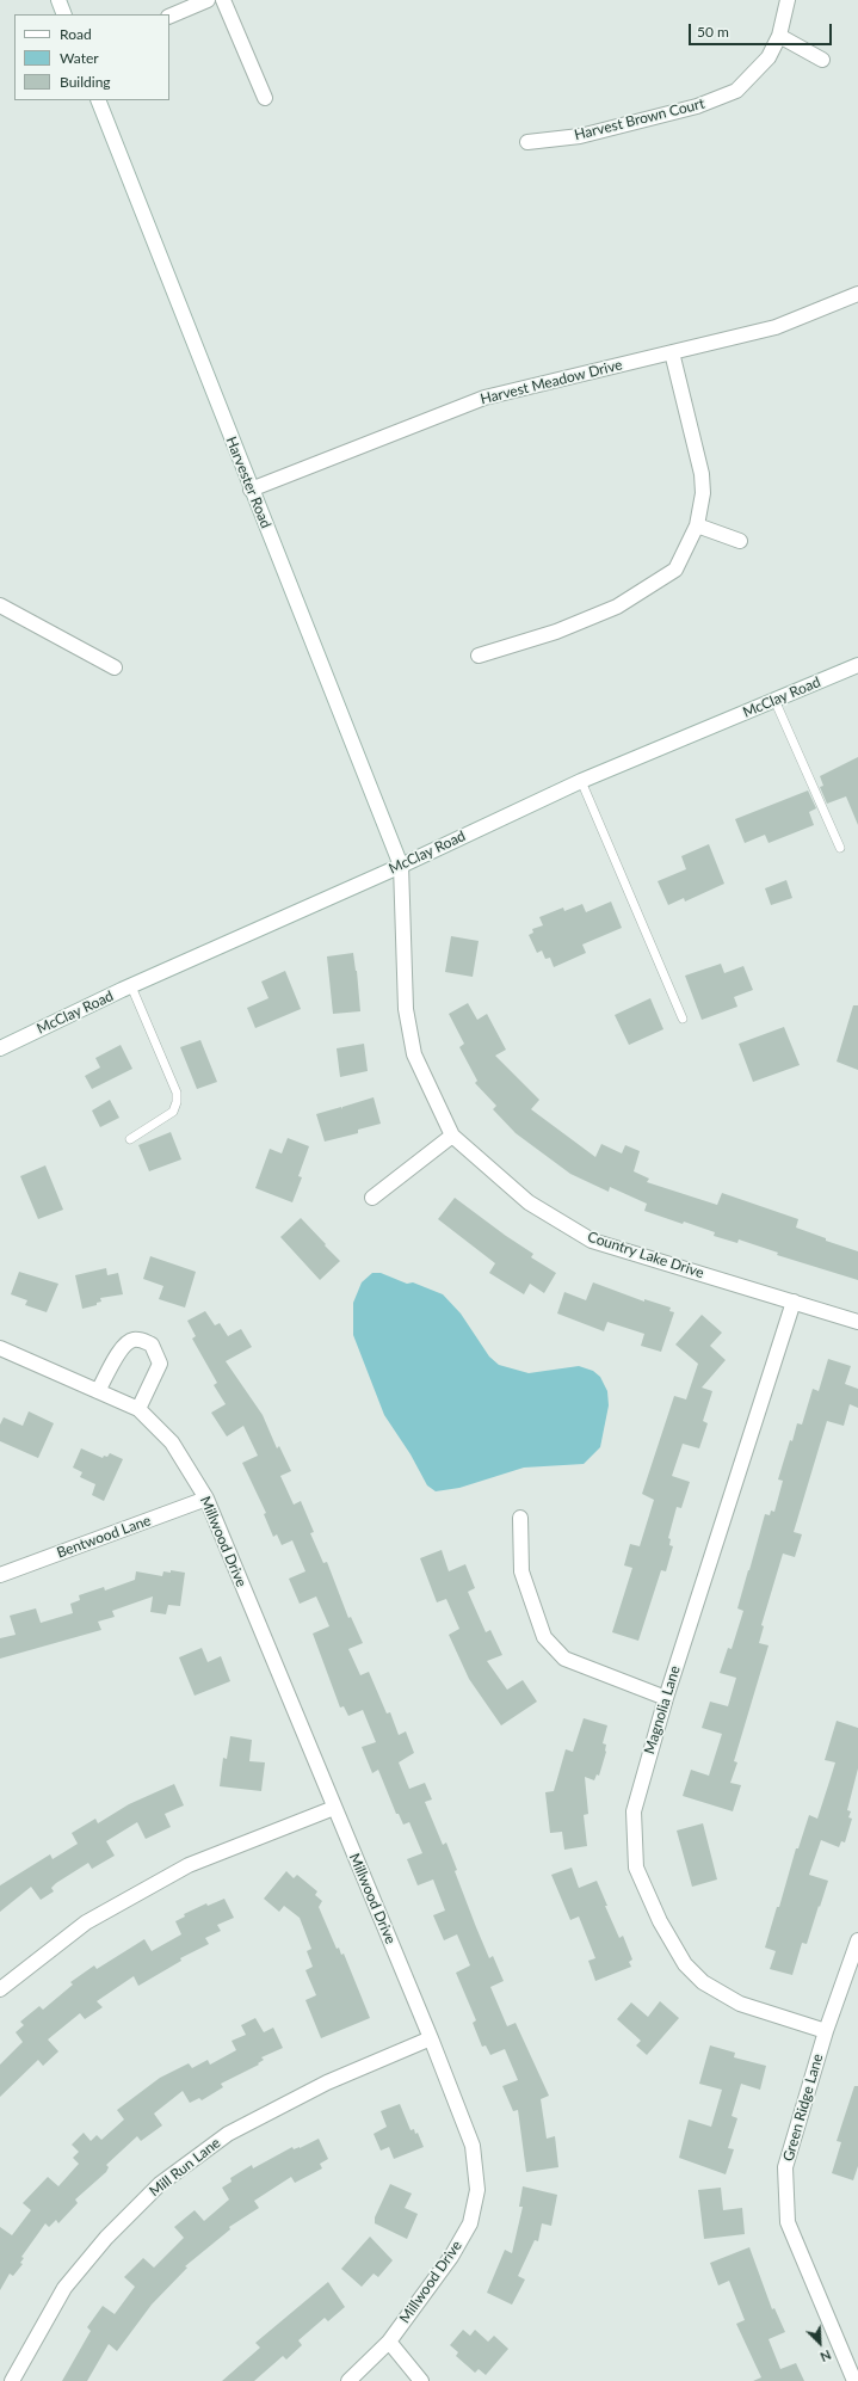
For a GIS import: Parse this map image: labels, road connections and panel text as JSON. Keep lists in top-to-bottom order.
{
  "streets": {
    "street": [
      "Harvest Brown Court",
      "Harvest Meadow Drive",
      "Harvester Road",
      "McClay Road",
      "Country Lake Drive",
      "Bentwood Lane",
      "Millwood Drive",
      "Magnolia Lane",
      "Green Ridge Lane",
      "Mill Run Lane"
    ]
  },
  "crossings": [
    ["Harvest Meadow Drive", "Harvester Road"],
    ["Harvester Road", "McClay Road"],
    ["Harvester Road", "Country Lake Drive"],
    ["McClay Road", "Country Lake Drive"],
    ["Country Lake Drive", "Magnolia Lane"],
    ["Bentwood Lane", "Millwood Drive"],
    ["Millwood Drive", "Mill Run Lane"],
    ["Magnolia Lane", "Green Ridge Lane"]
  ],
  "legend": ["Road", "Water", "Building"],
  "scale_bar": "50 m",
  "north": "bottom right"
}
